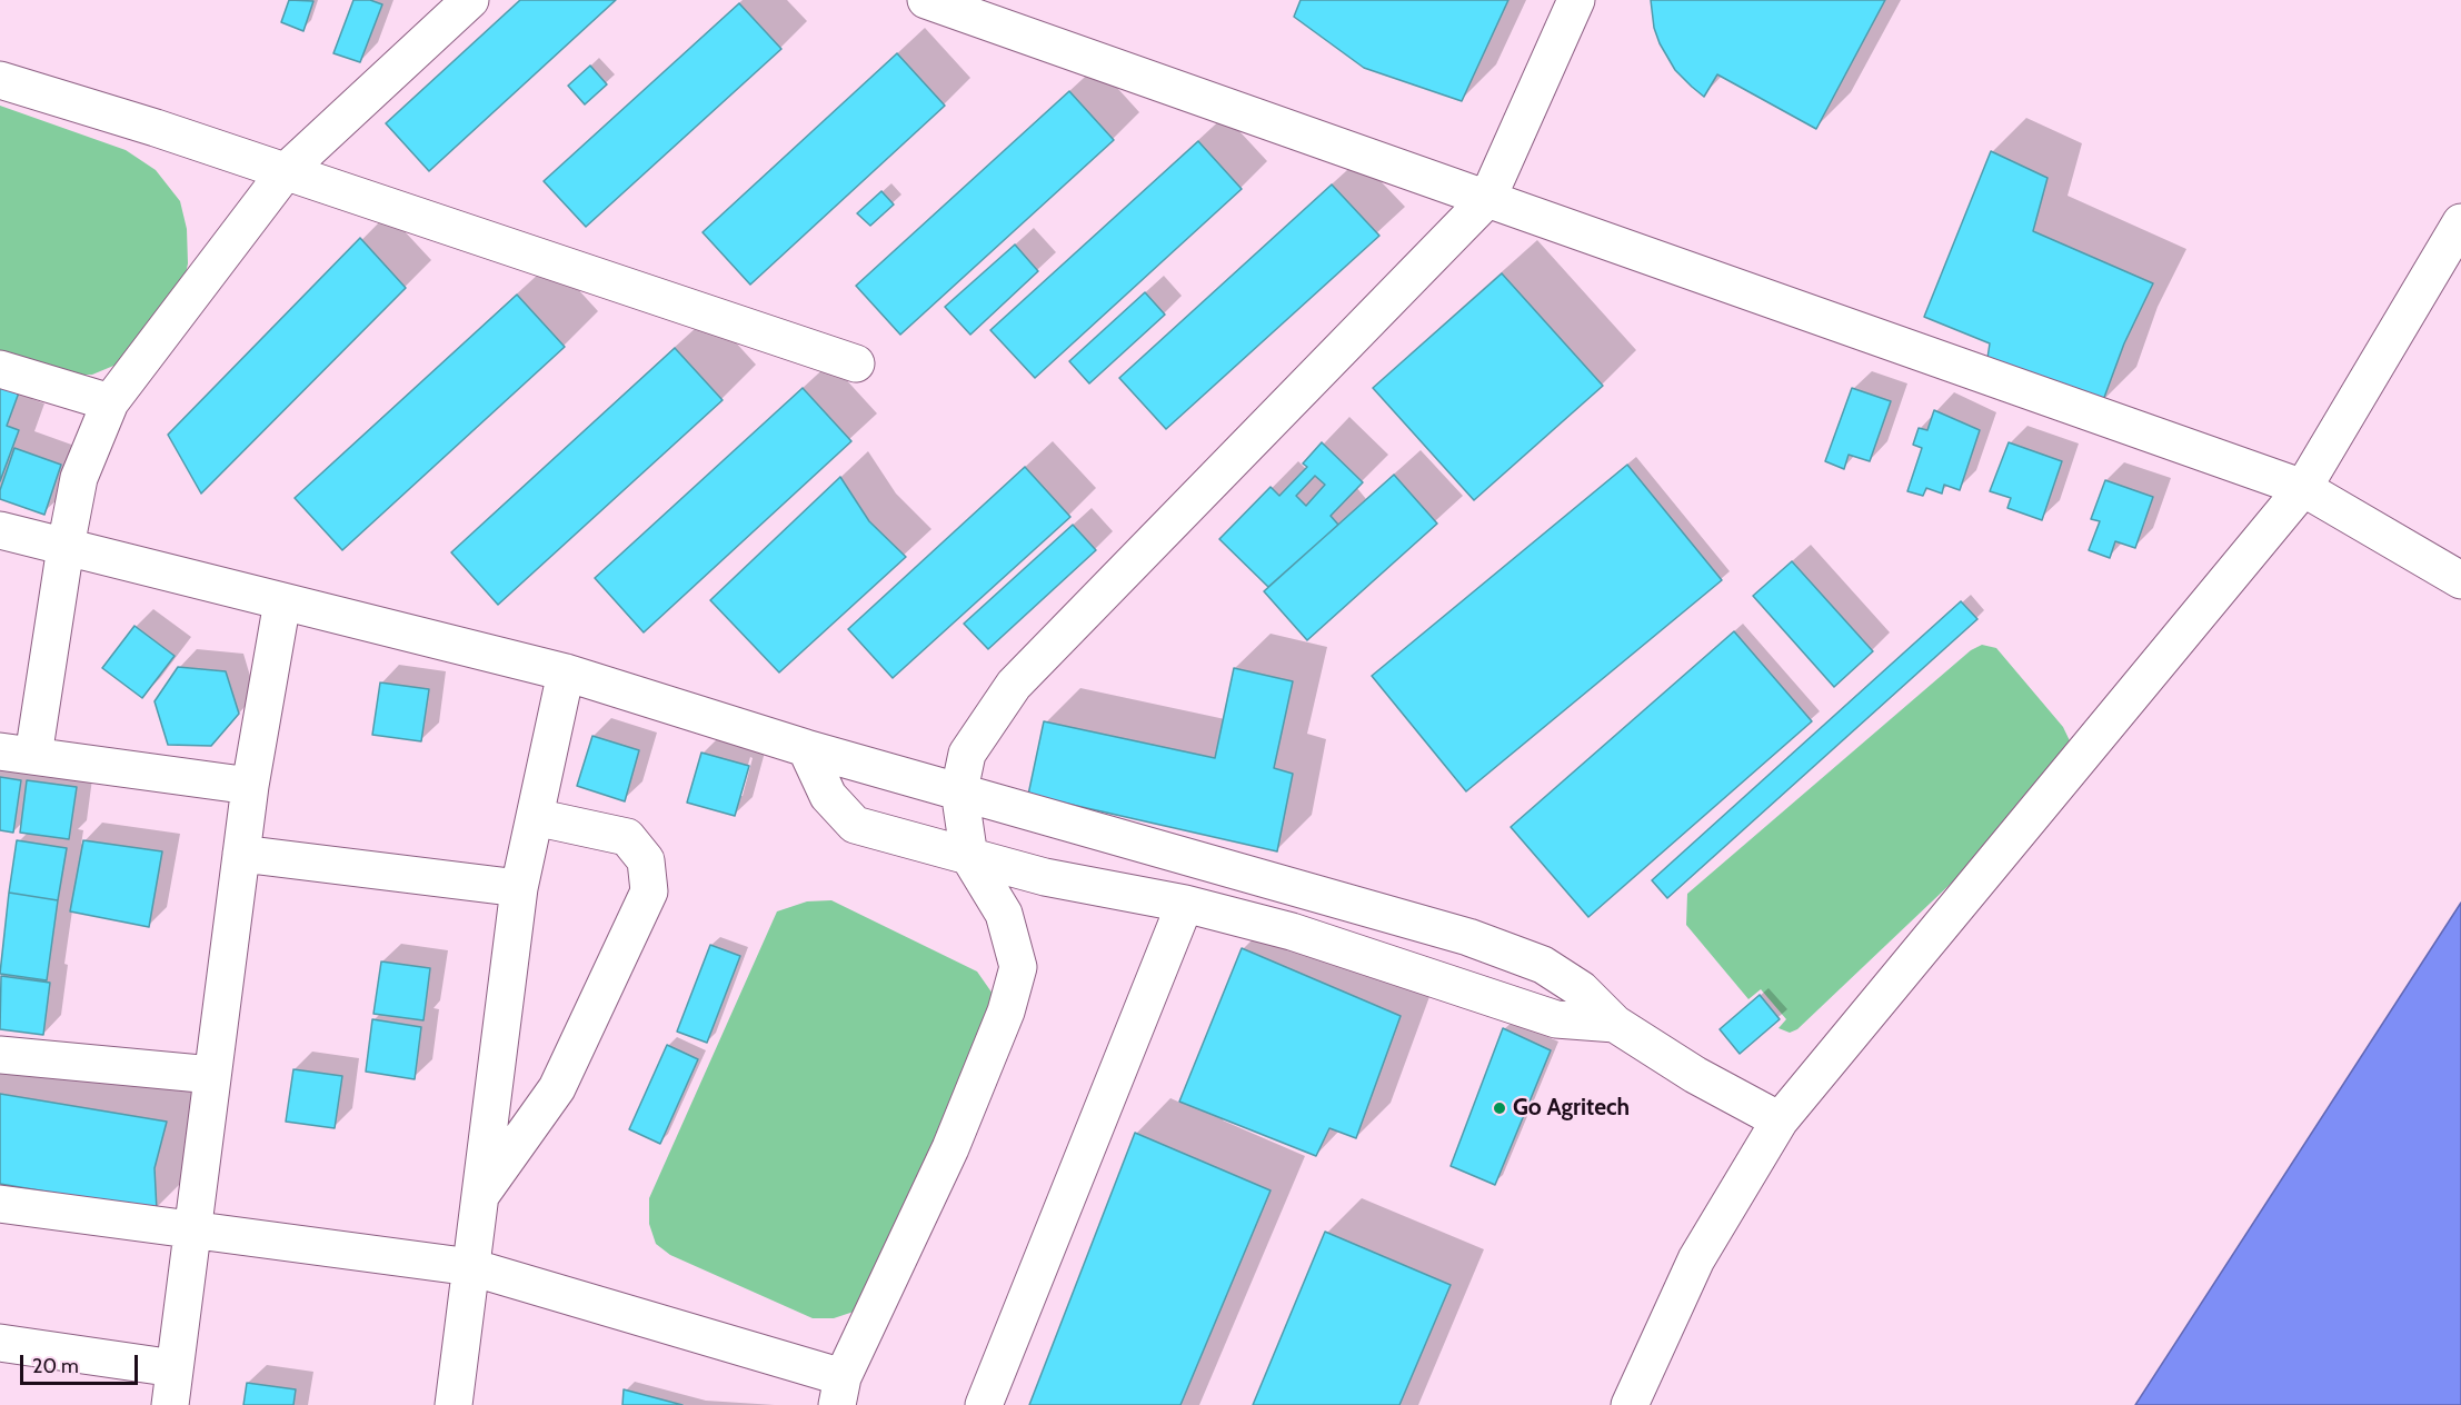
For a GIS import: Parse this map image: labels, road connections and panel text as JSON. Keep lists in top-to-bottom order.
{
  "places": ["Go Agritech"],
  "scale_bar": "20 m"
}
